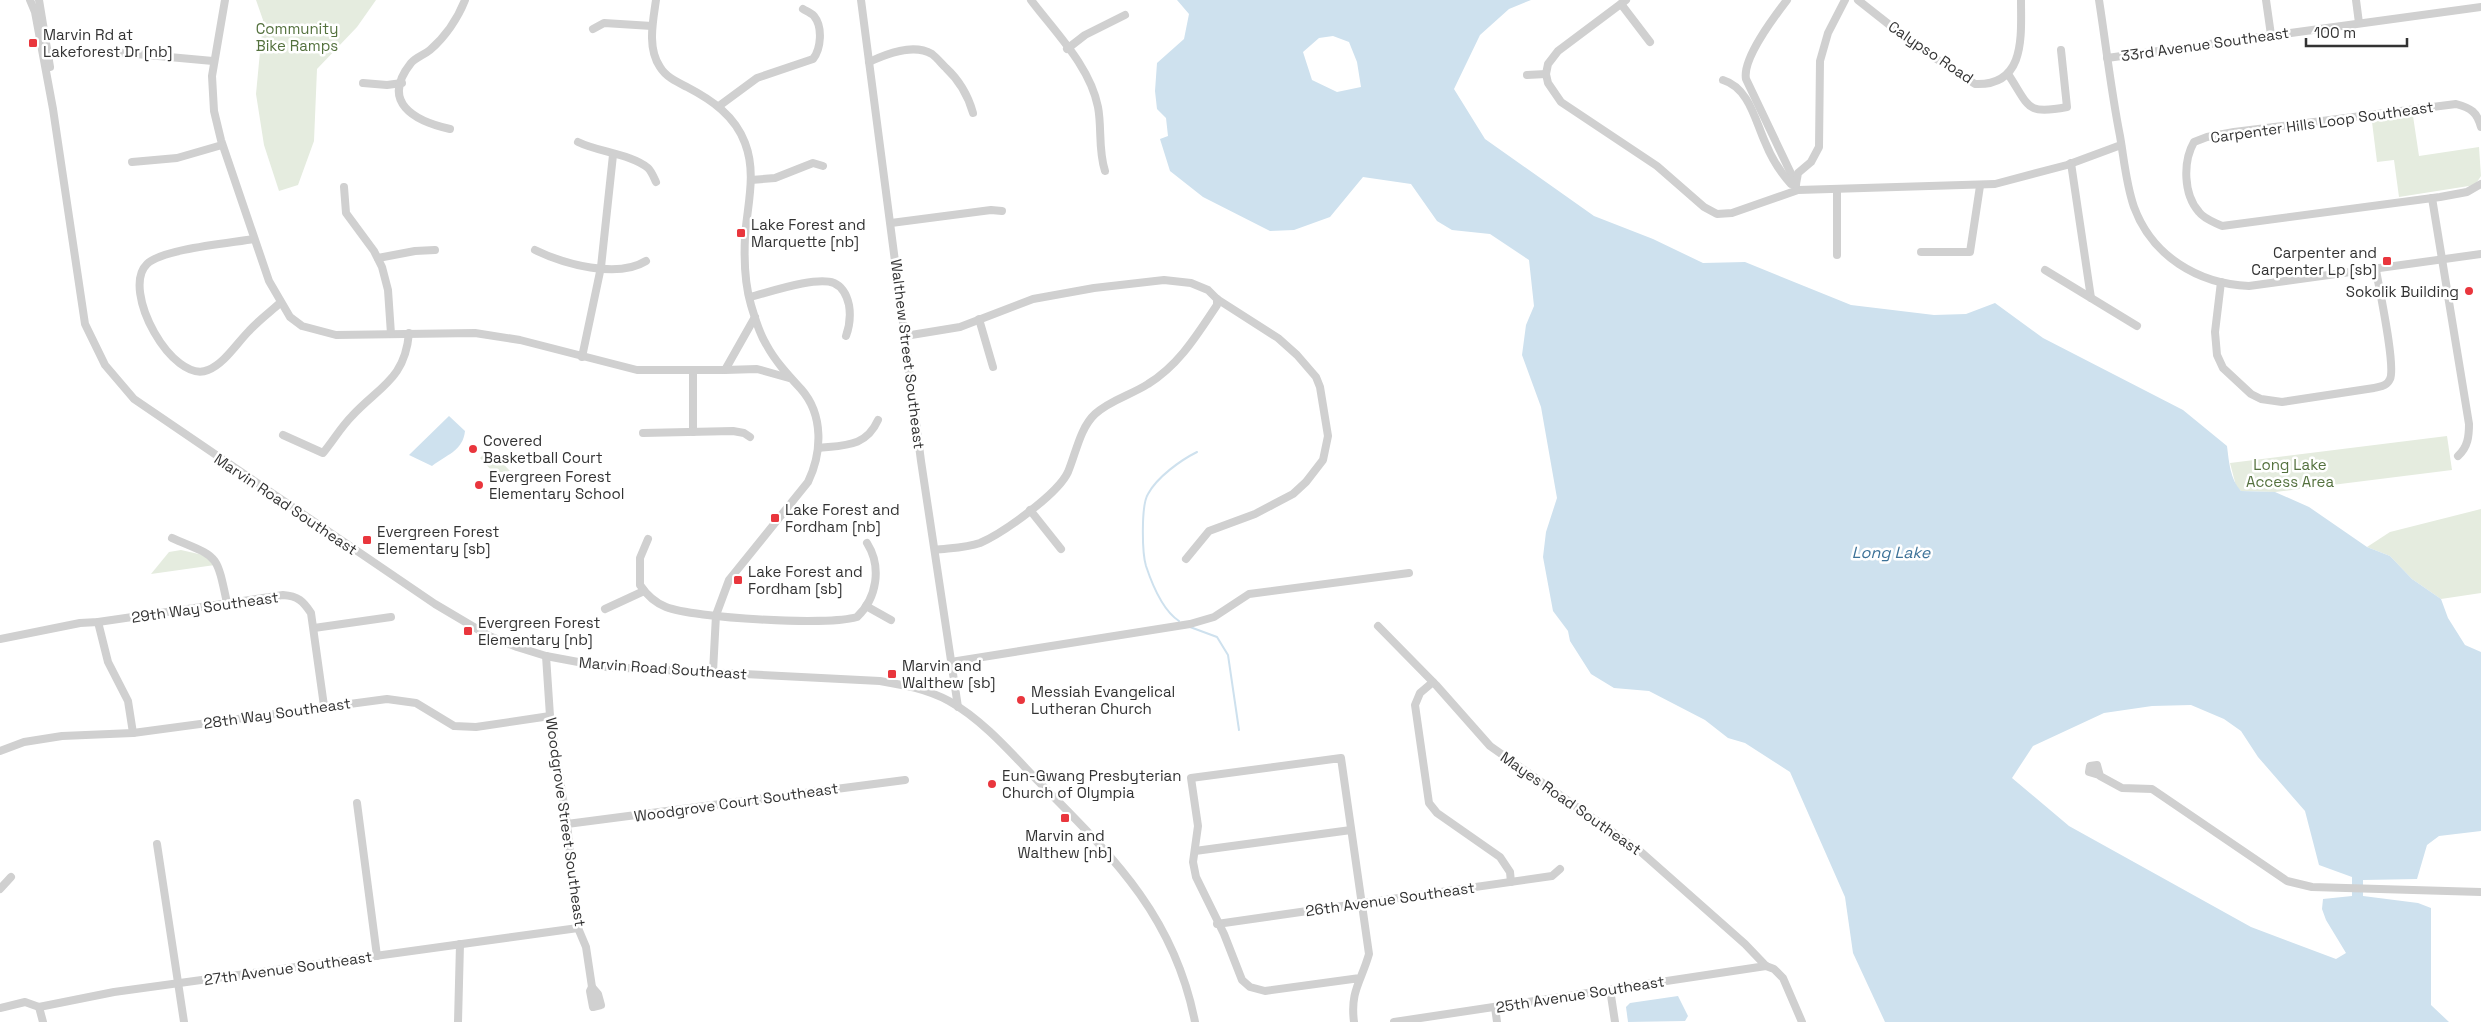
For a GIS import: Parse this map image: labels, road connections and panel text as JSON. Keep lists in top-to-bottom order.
{
  "streets": {
    "street": [
      "33rd Avenue Southeast",
      "Calypso Road",
      "Carpenter Hills Loop Southeast",
      "Walthew Street Southeast",
      "Marvin Road Southeast",
      "29th Way Southeast",
      "28th Way Southeast",
      "Woodgrove Court Southeast",
      "Mayes Road Southeast",
      "Woodgrove Street Southeast",
      "26th Avenue Southeast",
      "27th Avenue Southeast",
      "25th Avenue Southeast"
    ]
  },
  "crossings": [
    ["Walthew Street Southeast", "Marvin Road Southeast"],
    ["Marvin Road Southeast", "Woodgrove Street Southeast"],
    ["29th Way Southeast", "28th Way Southeast"],
    ["28th Way Southeast", "Woodgrove Street Southeast"],
    ["Woodgrove Court Southeast", "Woodgrove Street Southeast"],
    ["Mayes Road Southeast", "25th Avenue Southeast"],
    ["Woodgrove Street Southeast", "27th Avenue Southeast"]
  ],
  "water": ["Long Lake"],
  "parks": ["Community Bike Ramps", "Long Lake Access Area"],
  "places": {
    "transit": [
      "Marvin Rd at Lakeforest Dr [nb]",
      "Lake Forest and Marquette [nb]",
      "Carpenter and Carpenter Lp [sb]",
      "Lake Forest and Fordham [nb]",
      "Evergreen Forest Elementary [sb]",
      "Lake Forest and Fordham [sb]",
      "Evergreen Forest Elementary [nb]",
      "Marvin and Walthew [sb]",
      "Marvin and Walthew [nb]"
    ],
    "other": [
      "Sokolik Building",
      "Covered Basketball Court",
      "Evergreen Forest Elementary School",
      "Messiah Evangelical Lutheran Church",
      "Eun-Gwang Presbyterian Church of Olympia"
    ]
  },
  "scale_bar": "100 m"
}
